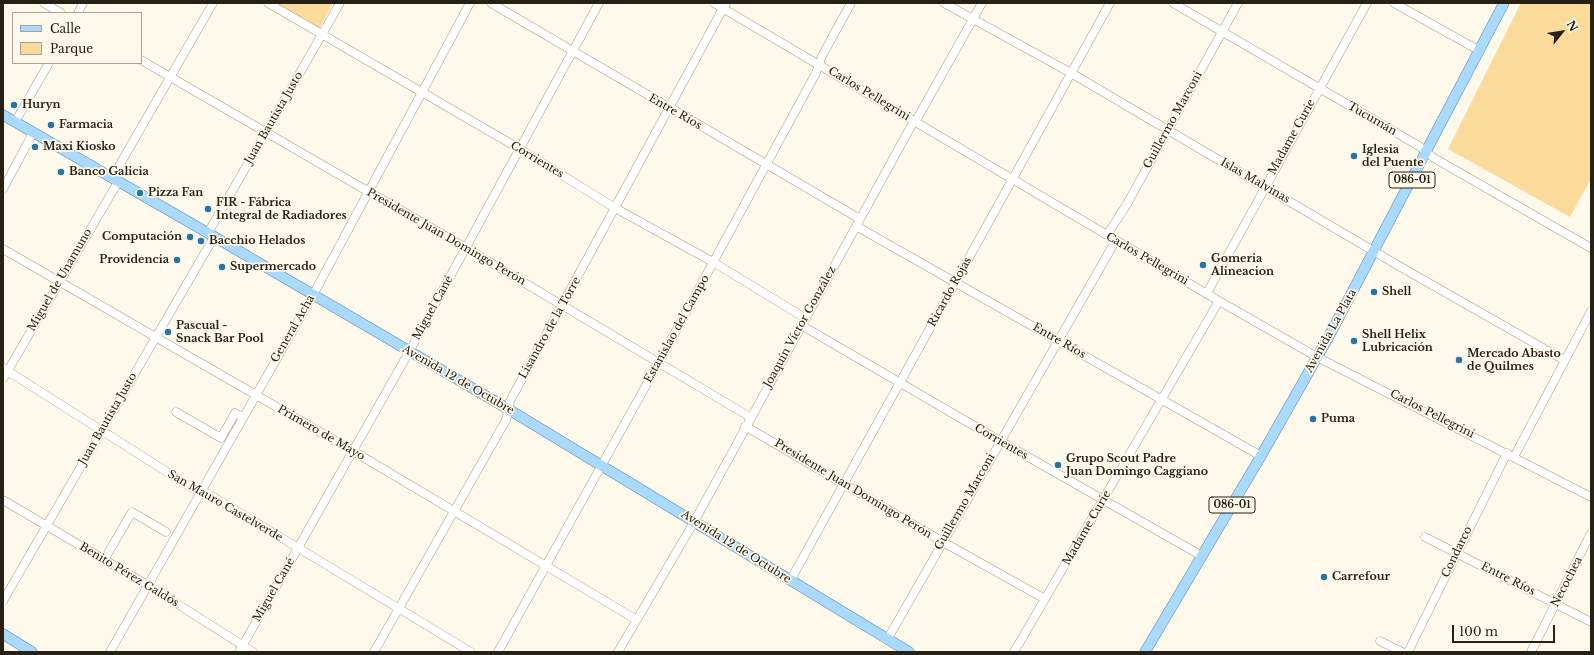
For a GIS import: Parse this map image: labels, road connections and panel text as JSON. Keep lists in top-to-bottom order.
{
  "streets": {
    "main road": ["086-01", "Avenida La Plata", "Avenida 12 de Octubre"],
    "street": [
      "Carlos Pellegrini",
      "Entre Ríos",
      "Juan Bautista Justo",
      "Tucumán",
      "Guillermo Marconi",
      "Madame Curie",
      "Corrientes",
      "Islas Malvinas",
      "Presidente Juan Domingo Perón",
      "Miguel de Unamuno",
      "Ricardo Rojas",
      "Miguel Cané",
      "Joaquín Víctor González",
      "Lisandro de la Torre",
      "General Acha",
      "Estanislao del Campo",
      "Primero de Mayo",
      "San Mauro Castelverde",
      "Condarco",
      "Benito Pérez Galdós",
      "Necochea"
    ]
  },
  "crossings": [
    ["Carlos Pellegrini", "Guillermo Marconi"],
    ["Carlos Pellegrini", "Madame Curie"],
    ["Carlos Pellegrini", "Ricardo Rojas"],
    ["Carlos Pellegrini", "Joaquín Víctor González"],
    ["Carlos Pellegrini", "Lisandro de la Torre"],
    ["Carlos Pellegrini", "Estanislao del Campo"],
    ["Carlos Pellegrini", "Avenida La Plata"],
    ["Carlos Pellegrini", "Condarco"],
    ["Entre Ríos", "Guillermo Marconi"],
    ["Entre Ríos", "Madame Curie"],
    ["Entre Ríos", "Ricardo Rojas"],
    ["Entre Ríos", "Miguel Cané"],
    ["Entre Ríos", "Joaquín Víctor González"],
    ["Entre Ríos", "Lisandro de la Torre"],
    ["Entre Ríos", "Estanislao del Campo"],
    ["Entre Ríos", "Avenida La Plata"],
    ["Entre Ríos", "Condarco"],
    ["Entre Ríos", "Necochea"],
    ["Juan Bautista Justo", "Corrientes"],
    ["Juan Bautista Justo", "Presidente Juan Domingo Perón"],
    ["Juan Bautista Justo", "Avenida 12 de Octubre"],
    ["Juan Bautista Justo", "Primero de Mayo"],
    ["Juan Bautista Justo", "San Mauro Castelverde"],
    ["Juan Bautista Justo", "Benito Pérez Galdós"],
    ["Tucumán", "Guillermo Marconi"],
    ["Tucumán", "Madame Curie"],
    ["Tucumán", "Avenida La Plata"],
    ["Guillermo Marconi", "Corrientes"],
    ["Guillermo Marconi", "Islas Malvinas"],
    ["Guillermo Marconi", "Presidente Juan Domingo Perón"],
    ["Guillermo Marconi", "Avenida 12 de Octubre"],
    ["Madame Curie", "Corrientes"],
    ["Madame Curie", "Islas Malvinas"],
    ["Madame Curie", "Presidente Juan Domingo Perón"],
    ["Corrientes", "Ricardo Rojas"],
    ["Corrientes", "Miguel Cané"],
    ["Corrientes", "Joaquín Víctor González"],
    ["Corrientes", "Lisandro de la Torre"],
    ["Corrientes", "General Acha"],
    ["Corrientes", "Estanislao del Campo"],
    ["Corrientes", "Avenida La Plata"],
    ["Islas Malvinas", "Ricardo Rojas"],
    ["Islas Malvinas", "Joaquín Víctor González"],
    ["Islas Malvinas", "Avenida La Plata"],
    ["Islas Malvinas", "Condarco"],
    ["Presidente Juan Domingo Perón", "Miguel de Unamuno"],
    ["Presidente Juan Domingo Perón", "Ricardo Rojas"],
    ["Presidente Juan Domingo Perón", "Miguel Cané"],
    ["Presidente Juan Domingo Perón", "Joaquín Víctor González"],
    ["Presidente Juan Domingo Perón", "Lisandro de la Torre"],
    ["Presidente Juan Domingo Perón", "General Acha"],
    ["Presidente Juan Domingo Perón", "Estanislao del Campo"],
    ["Miguel de Unamuno", "Avenida 12 de Octubre"],
    ["Miguel de Unamuno", "Primero de Mayo"],
    ["Miguel de Unamuno", "San Mauro Castelverde"],
    ["Ricardo Rojas", "Avenida 12 de Octubre"],
    ["Miguel Cané", "Avenida 12 de Octubre"],
    ["Miguel Cané", "Primero de Mayo"],
    ["Miguel Cané", "San Mauro Castelverde"],
    ["Miguel Cané", "Benito Pérez Galdós"],
    ["Joaquín Víctor González", "Avenida 12 de Octubre"],
    ["Joaquín Víctor González", "Primero de Mayo"],
    ["Lisandro de la Torre", "Avenida 12 de Octubre"],
    ["Lisandro de la Torre", "Primero de Mayo"],
    ["Lisandro de la Torre", "San Mauro Castelverde"],
    ["General Acha", "Avenida 12 de Octubre"],
    ["General Acha", "Primero de Mayo"],
    ["General Acha", "San Mauro Castelverde"],
    ["General Acha", "Benito Pérez Galdós"],
    ["Estanislao del Campo", "Avenida 12 de Octubre"],
    ["Estanislao del Campo", "Primero de Mayo"]
  ],
  "places": [
    "Huryn",
    "Farmacia",
    "Maxi Kiosko",
    "Iglesia del Puente",
    "Banco Galicia",
    "Pizza Fan",
    "FIR - Fábrica Integral de Radiadores",
    "Computación",
    "Bacchio Helados",
    "Providencia",
    "Gomeria Alineacion",
    "Supermercado",
    "Shell",
    "Pascual - Snack Bar Pool",
    "Shell Helix Lubricación",
    "Mercado Abasto de Quilmes",
    "Puma",
    "Grupo Scout Padre Juan Domingo Caggiano",
    "Carrefour"
  ],
  "legend": ["Calle", "Parque"],
  "scale_bar": "100 m",
  "north": "top right"
}
